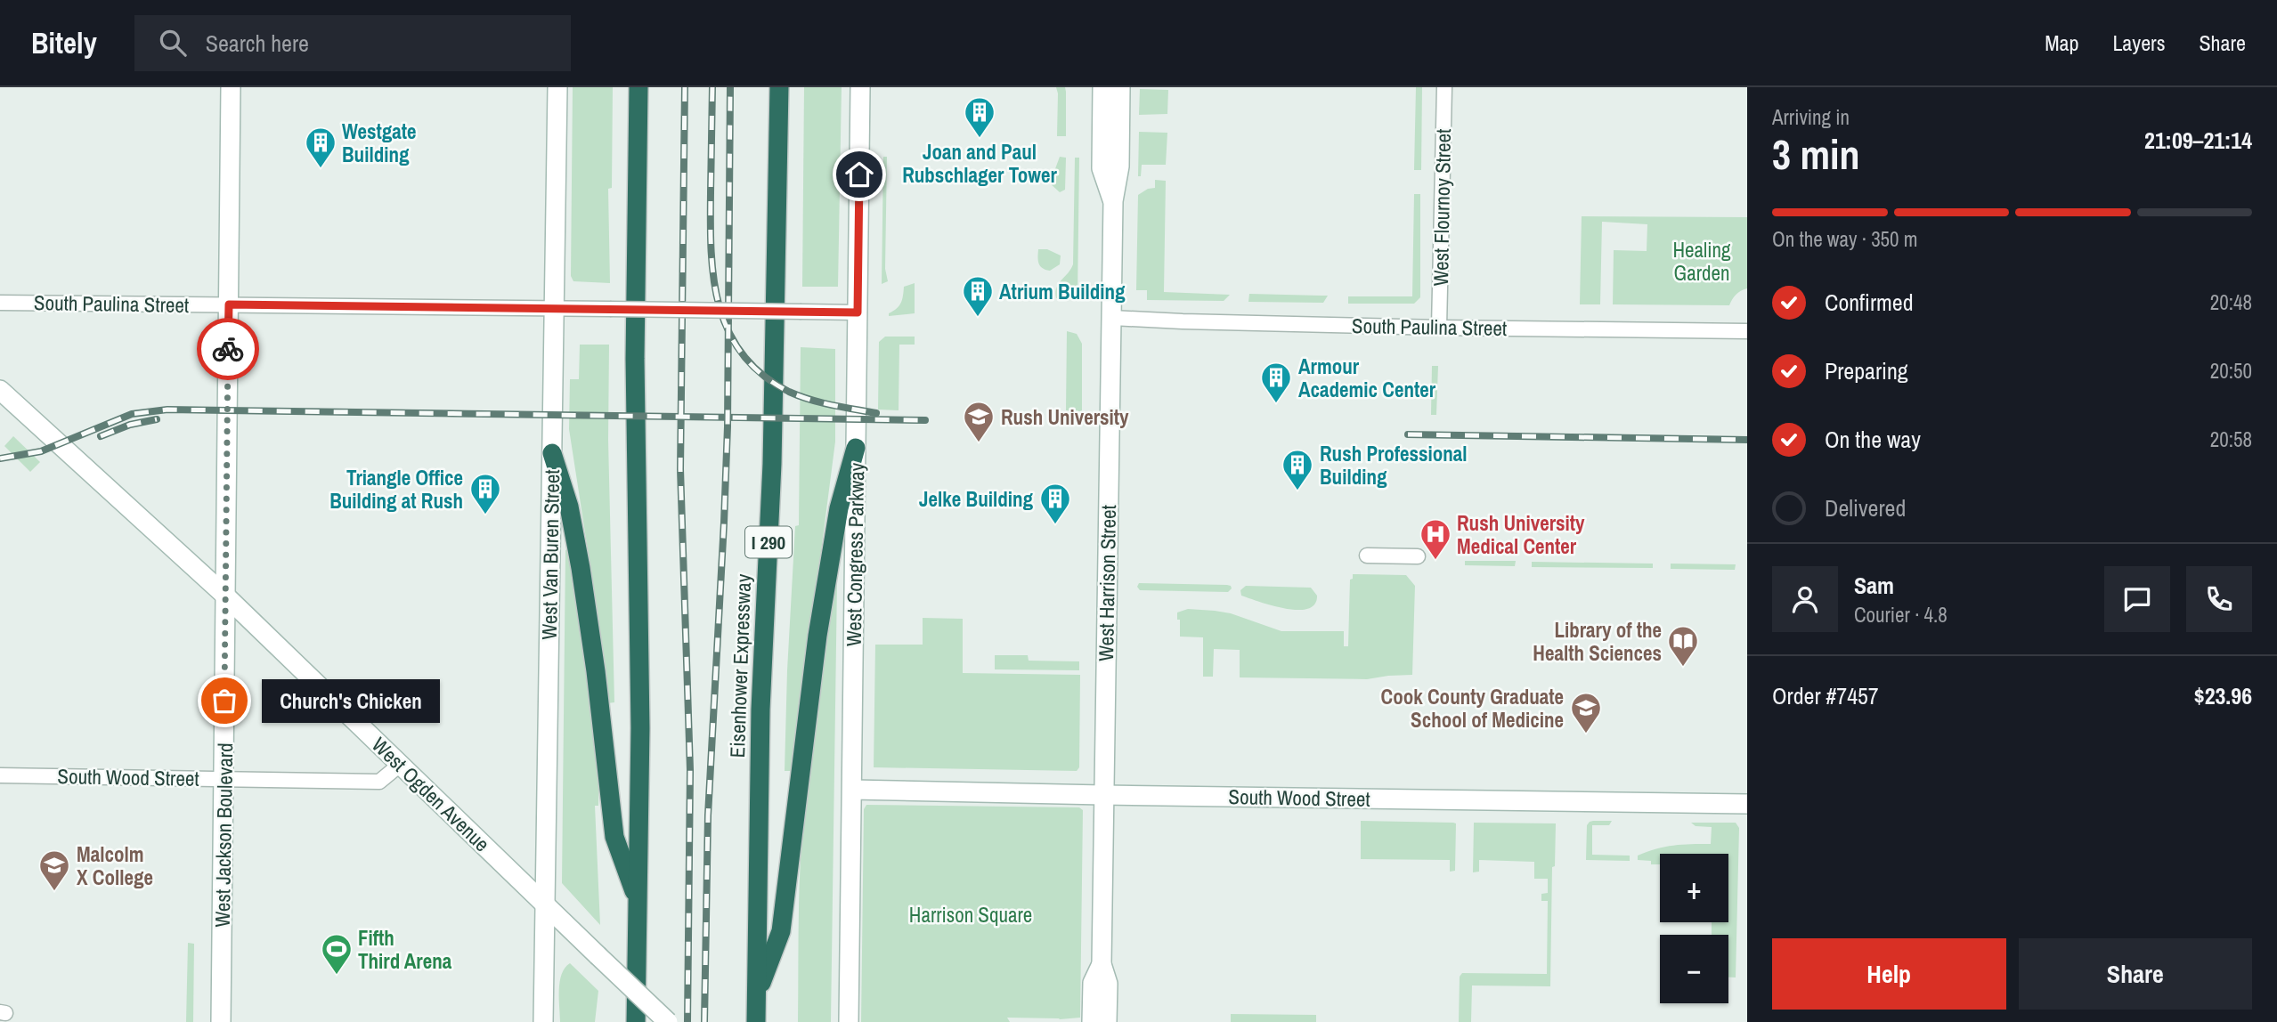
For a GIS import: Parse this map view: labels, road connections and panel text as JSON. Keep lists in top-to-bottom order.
{
  "streets": {
    "highway": ["I 290", "Eisenhower Expressway"],
    "street": [
      "West Flournoy Street",
      "South Paulina Street",
      "West Van Buren Street",
      "West Congress Parkway",
      "West Harrison Street",
      "South Wood Street",
      "West Ogden Avenue",
      "West Jackson Boulevard"
    ]
  },
  "crossings": [
    ["West Flournoy Street", "South Paulina Street"],
    ["South Paulina Street", "West Van Buren Street"],
    ["South Paulina Street", "West Congress Parkway"],
    ["South Paulina Street", "West Harrison Street"],
    ["South Paulina Street", "West Jackson Boulevard"],
    ["West Van Buren Street", "West Ogden Avenue"],
    ["West Congress Parkway", "South Wood Street"],
    ["West Harrison Street", "South Wood Street"],
    ["South Wood Street", "West Ogden Avenue"],
    ["South Wood Street", "West Jackson Boulevard"],
    ["West Ogden Avenue", "West Jackson Boulevard"]
  ],
  "parks": ["Healing Garden", "Harrison Square"],
  "places": {
    "building": [
      "Joan and Paul Rubschlager Tower",
      "Westgate Building",
      "Atrium Building",
      "Armour Academic Center",
      "Rush Professional Building",
      "Triangle Office Building at Rush",
      "Jelke Building"
    ],
    "school or university": ["Rush University", "Cook County Graduate School of Medicine", "Malcolm X College"],
    "hospital": ["Rush University Medical Center"],
    "library": ["Library of the Health Sciences"],
    "other": ["Church's Chicken"],
    "sports": ["Fifth Third Arena"]
  },
  "page": {
    "header": "Bitely",
    "search": "Search here",
    "nav": ["Map", "Layers", "Share"],
    "heading": ["3 min", "Arriving in", "21:09–21:14"],
    "panel": [
      "Sam",
      "Courier · 4.8",
      "Order #7457",
      "$23.96"
    ],
    "bar": "On the way · 350 m",
    "list": [
      ["Confirmed", "20:48"],
      ["Preparing", "20:50"],
      ["On the way", "20:58"],
      "Delivered"
    ],
    "bubble": "Church's Chicken",
    "map_buttons": ["+", "−"],
    "buttons": ["Help", "Share"]
  }
}
